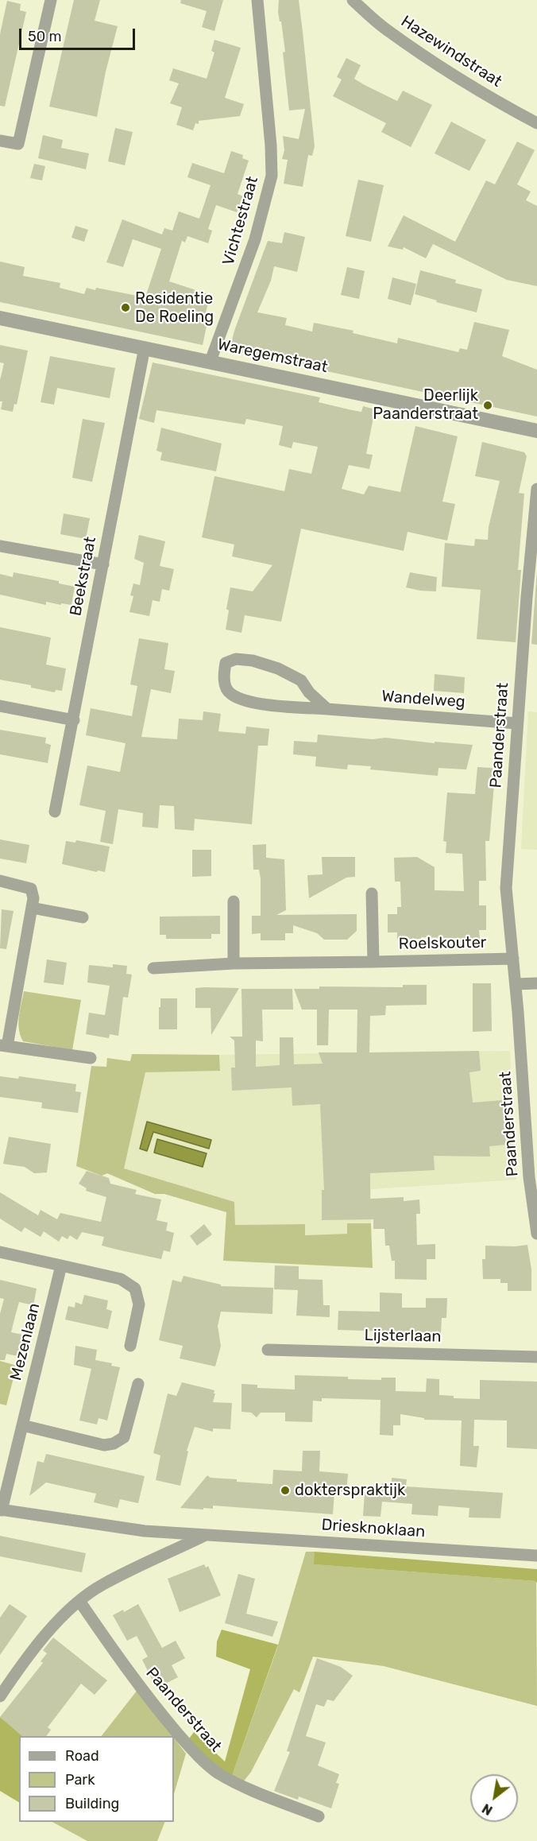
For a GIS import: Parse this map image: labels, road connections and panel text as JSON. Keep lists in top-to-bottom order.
{
  "streets": {
    "street": [
      "Hazewindstraat",
      "Vichtestraat",
      "Waregemstraat",
      "Beekstraat",
      "Wandelweg",
      "Paanderstraat",
      "Roelskouter",
      "Lijsterlaan",
      "Mezenlaan",
      "Driesknoklaan"
    ]
  },
  "crossings": [
    ["Vichtestraat", "Waregemstraat"],
    ["Waregemstraat", "Beekstraat"],
    ["Wandelweg", "Paanderstraat"],
    ["Paanderstraat", "Roelskouter"],
    ["Paanderstraat", "Driesknoklaan"],
    ["Mezenlaan", "Driesknoklaan"]
  ],
  "places": ["Residentie De Roeling", "Deerlijk Paanderstraat", "dokterspraktijk"],
  "legend": ["Road", "Park", "Building"],
  "scale_bar": "50 m",
  "north": "bottom left"
}
